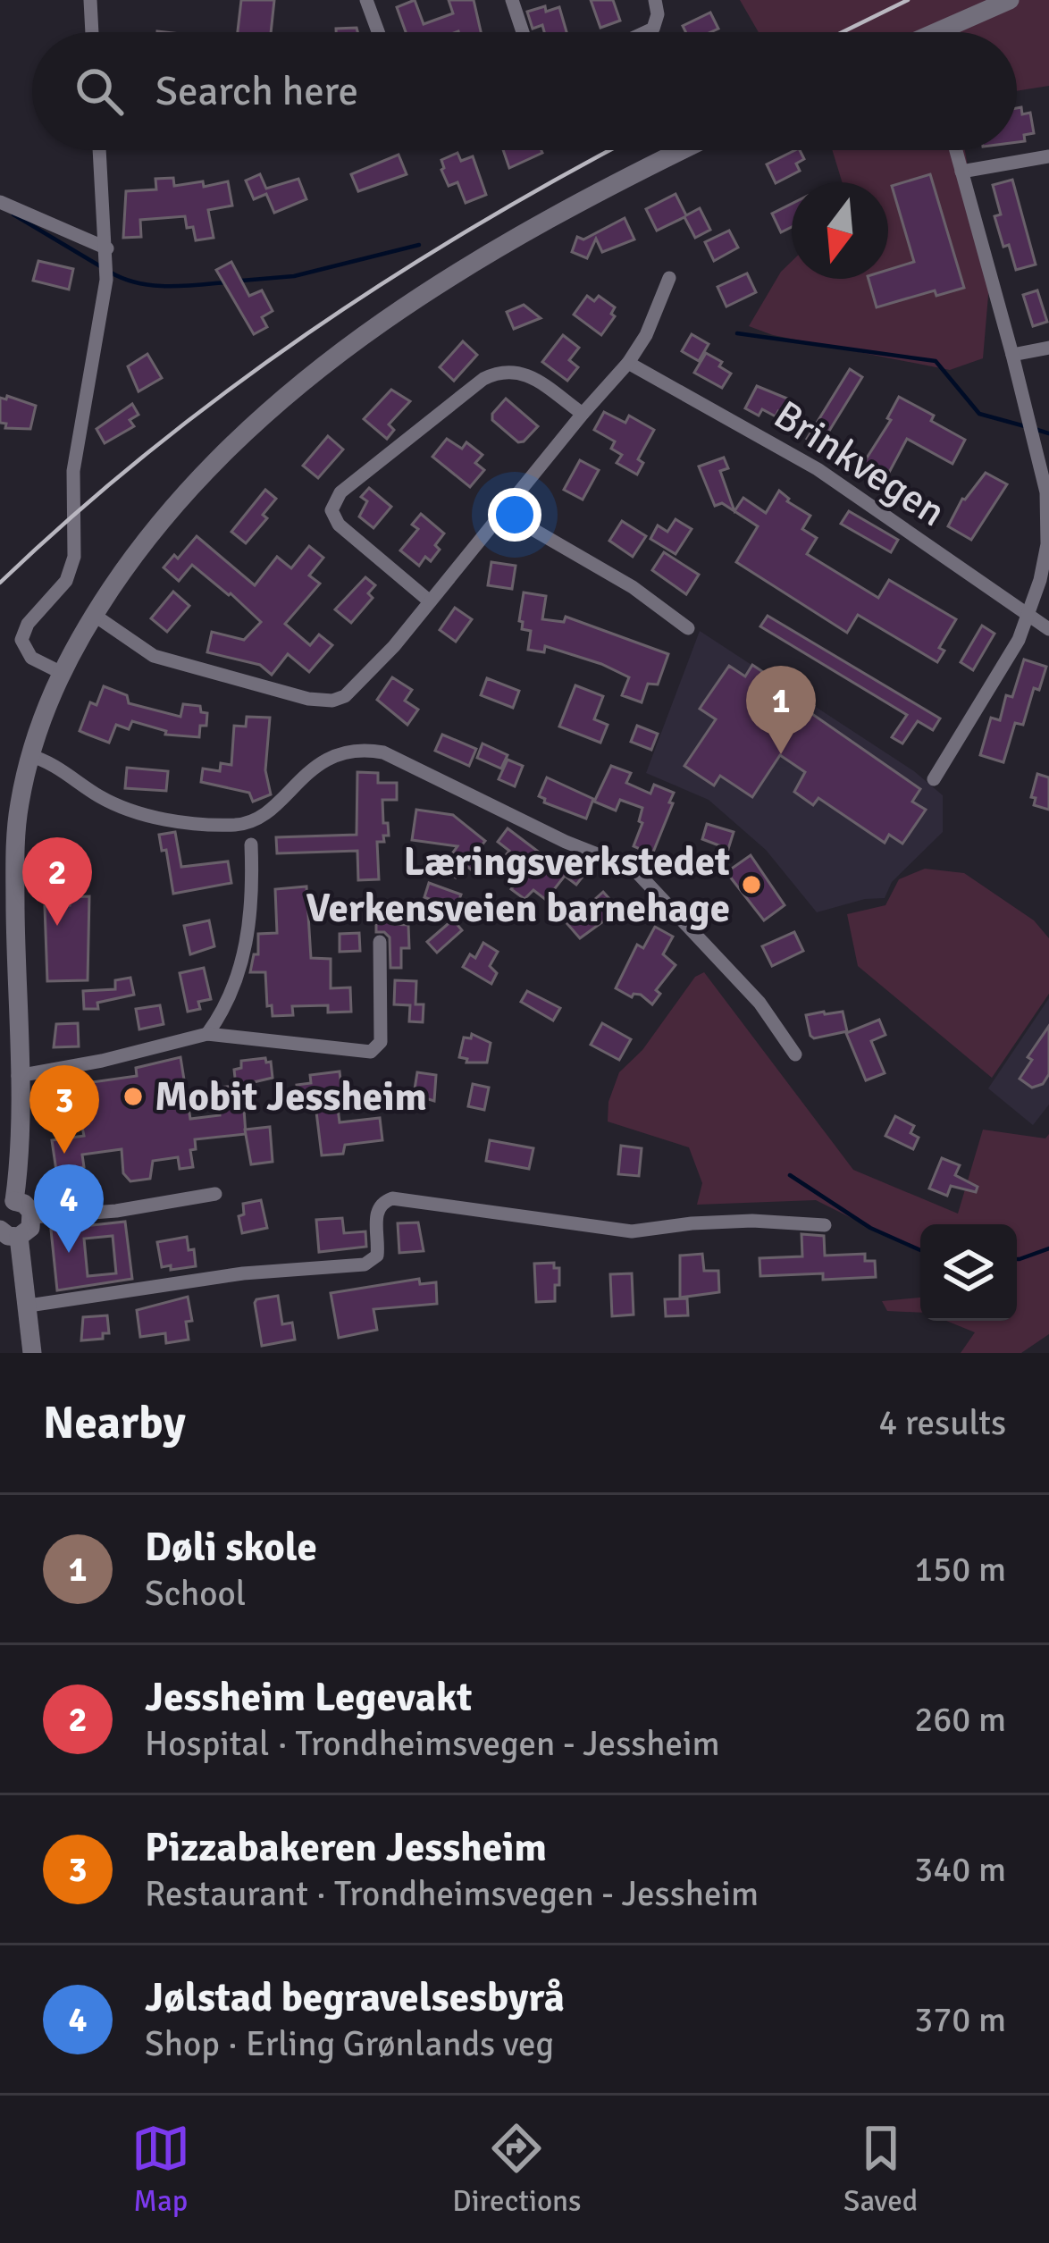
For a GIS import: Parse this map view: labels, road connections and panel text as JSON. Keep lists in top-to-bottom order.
{
  "streets": {
    "street": ["Brinkvegen"]
  },
  "places": ["Læringsverkstedet Verkensveien barnehage", "Mobit Jessheim"],
  "north": "bottom",
  "page": {
    "search": "Search here",
    "pins": [
      "1",
      "2",
      "3",
      "4"
    ],
    "heading": ["Nearby", "4 results"],
    "list": [
      {
        "mark": "1",
        "name": "Døli skole",
        "note": "School",
        "value": "150 m"
      },
      {
        "mark": "2",
        "name": "Jessheim Legevakt",
        "note": "Hospital · Trondheimsvegen - Jessheim",
        "value": "260 m"
      },
      {
        "mark": "3",
        "name": "Pizzabakeren Jessheim",
        "note": "Restaurant · Trondheimsvegen - Jessheim",
        "value": "340 m"
      },
      {
        "mark": "4",
        "name": "Jølstad begravelsesbyrå",
        "note": "Shop · Erling Grønlands veg",
        "value": "370 m"
      }
    ],
    "nav": ["Map", "Directions", "Saved"]
  }
}
